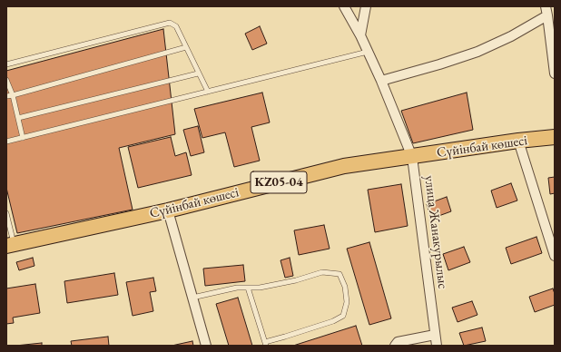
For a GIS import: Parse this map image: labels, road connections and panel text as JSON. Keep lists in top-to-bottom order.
{
  "streets": {
    "main road": ["Сүйінбай көшесі", "KZ05-04"],
    "street": ["улица Жанакурылыс"]
  },
  "crossings": [
    ["Сүйінбай көшесі", "улица Жанакурылыс"]
  ]
}
